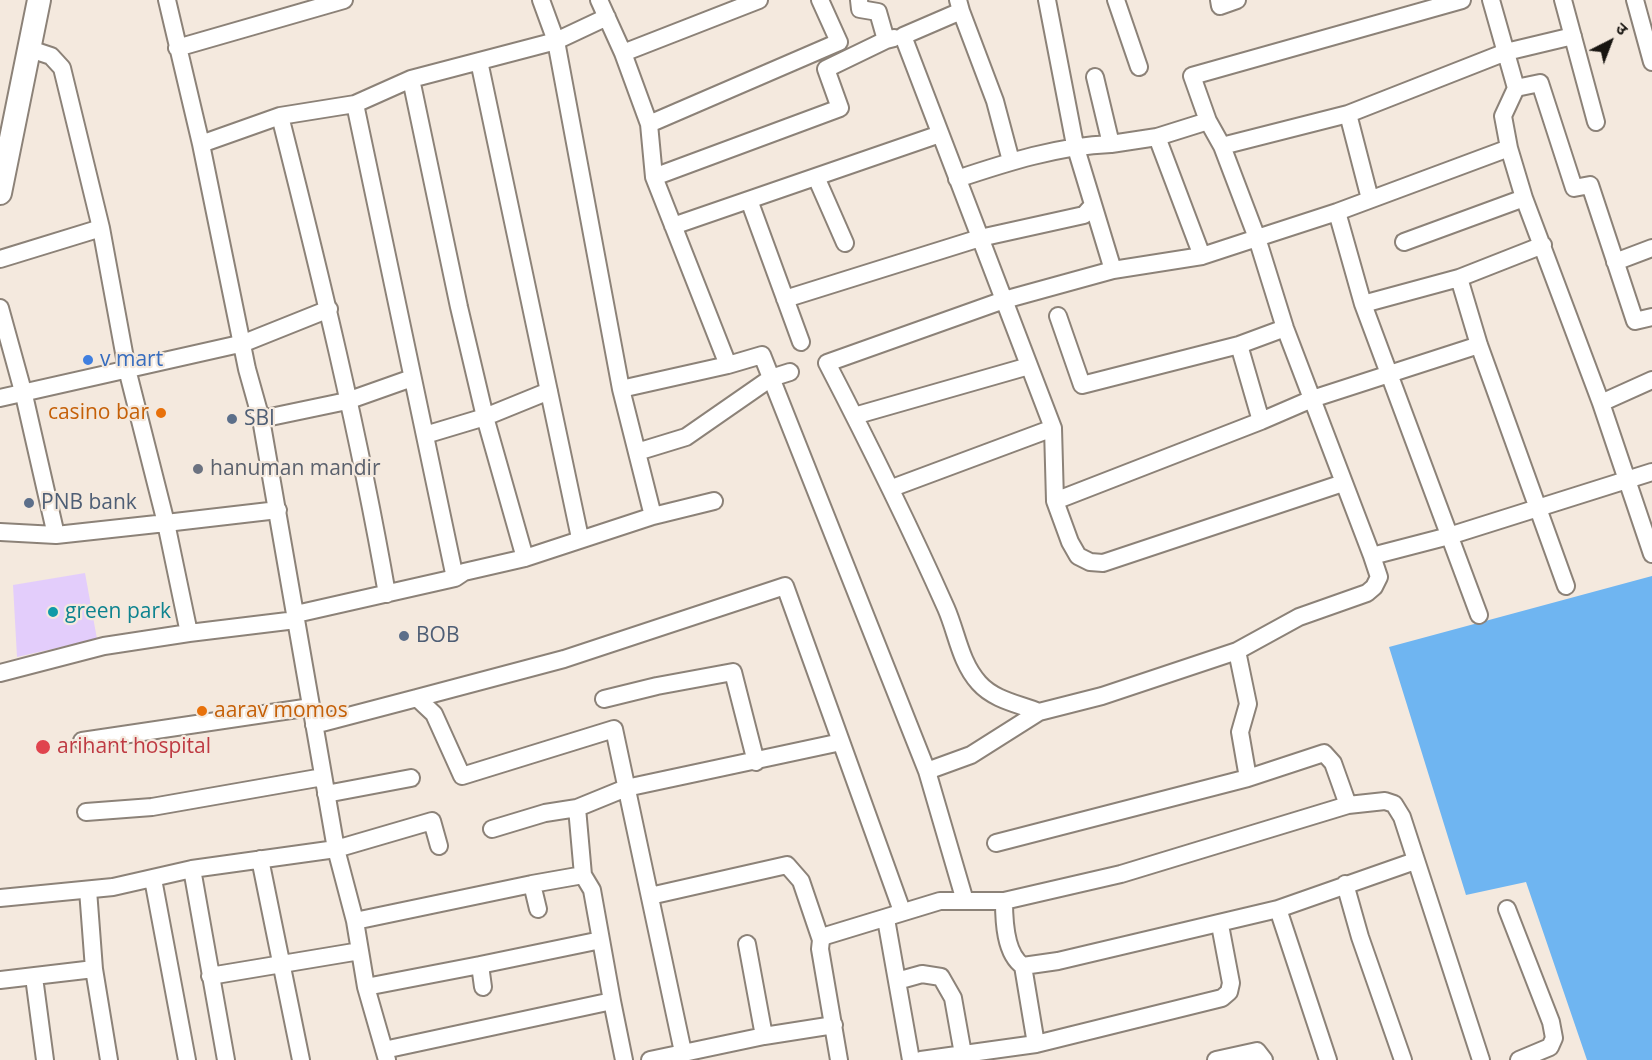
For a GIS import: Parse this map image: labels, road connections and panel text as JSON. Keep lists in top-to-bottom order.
{
  "places": [
    "v mart",
    "casino bar",
    "SBI",
    "hanuman mandir",
    "PNB bank",
    "green park",
    "BOB",
    "aarav momos",
    "arihant hospital"
  ],
  "north": "top right"
}
